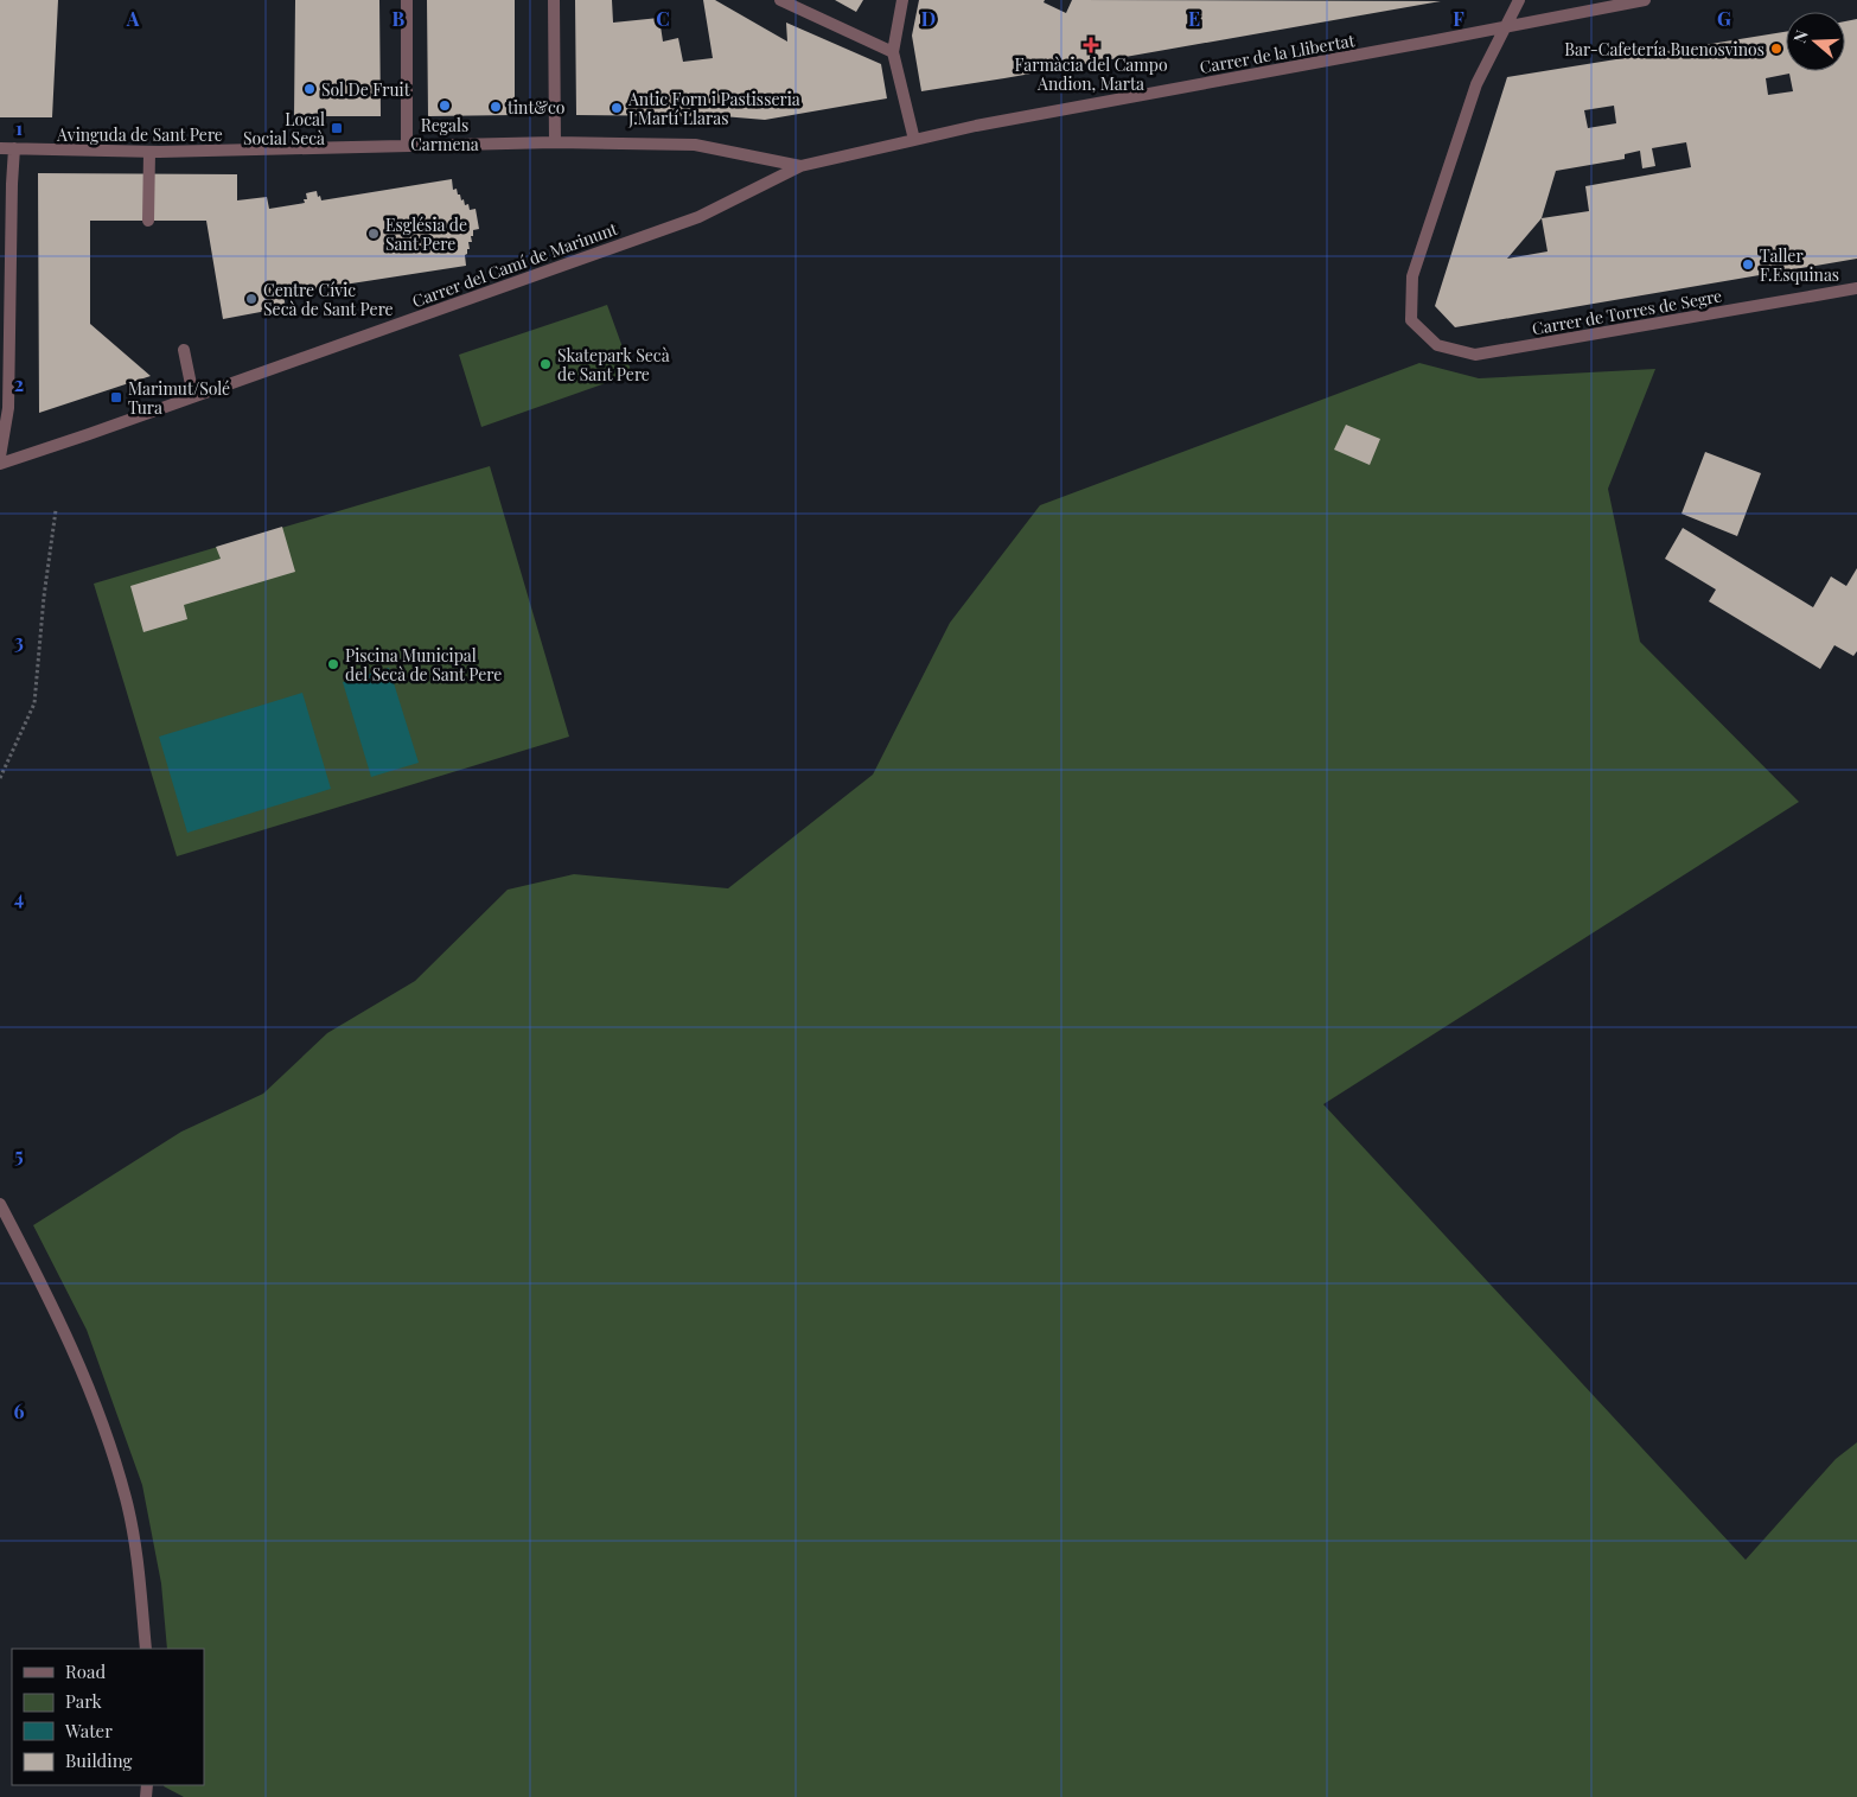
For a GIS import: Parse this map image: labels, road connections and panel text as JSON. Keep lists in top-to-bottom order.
{
  "streets": {
    "street": [
      "Carrer de la Llibertat",
      "Avinguda de Sant Pere",
      "Carrer del Camí de Marinunt",
      "Carrer de Torres de Segre"
    ]
  },
  "crossings": [
    ["Carrer de la Llibertat", "Avinguda de Sant Pere"],
    ["Carrer de la Llibertat", "Carrer de Torres de Segre"],
    ["Avinguda de Sant Pere", "Carrer del Camí de Marinunt"]
  ],
  "places": {
    "health": ["Farmàcia del Campo Andion, Marta"],
    "other": [
      "Bar-Cafetería Buenosvinos",
      "Sol De Fruit",
      "Regals Carmena",
      "tint&co",
      "Antic Forn i Pastisseria J.Martí Llaras",
      "Església de Sant Pere",
      "Taller F.Esquinas",
      "Centre Cívic Secà de Sant Pere",
      "Skatepark Secà de Sant Pere",
      "Piscina Municipal del Secà de Sant Pere"
    ],
    "transit": ["Local Social Secà", "Marimut/Solé Tura"]
  },
  "legend": [
    "Road",
    "Park",
    "Water",
    "Building"
  ],
  "north": "left",
  "grid": {
    "columns": [
      "A",
      "B",
      "C",
      "D",
      "E",
      "F",
      "G"
    ],
    "rows": [
      "1",
      "2",
      "3",
      "4",
      "5",
      "6"
    ]
  }
}
